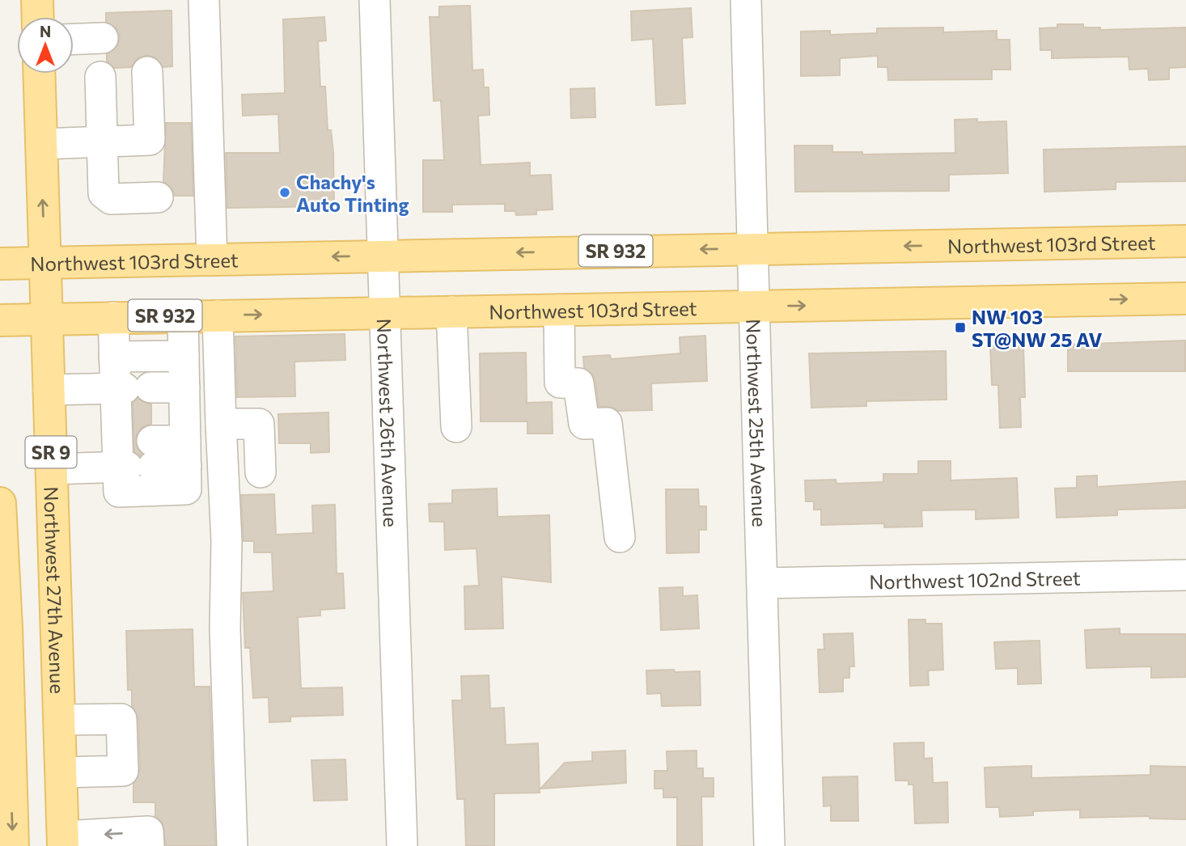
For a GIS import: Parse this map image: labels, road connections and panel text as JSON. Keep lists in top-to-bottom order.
{
  "streets": {
    "main road": [
      "Northwest 103rd Street",
      "SR 932",
      "SR 9",
      "Northwest 27th Avenue"
    ],
    "street": ["Northwest 26th Avenue", "Northwest 25th Avenue", "Northwest 102nd Street"]
  },
  "crossings": [
    ["Northwest 103rd Street", "Northwest 26th Avenue"],
    ["Northwest 103rd Street", "Northwest 25th Avenue"],
    ["Northwest 103rd Street", "Northwest 27th Avenue"],
    ["Northwest 25th Avenue", "Northwest 102nd Street"]
  ],
  "places": {
    "other": ["Chachy's Auto Tinting"],
    "transit": ["NW 103 ST@NW 25 AV"]
  },
  "north": "top"
}
